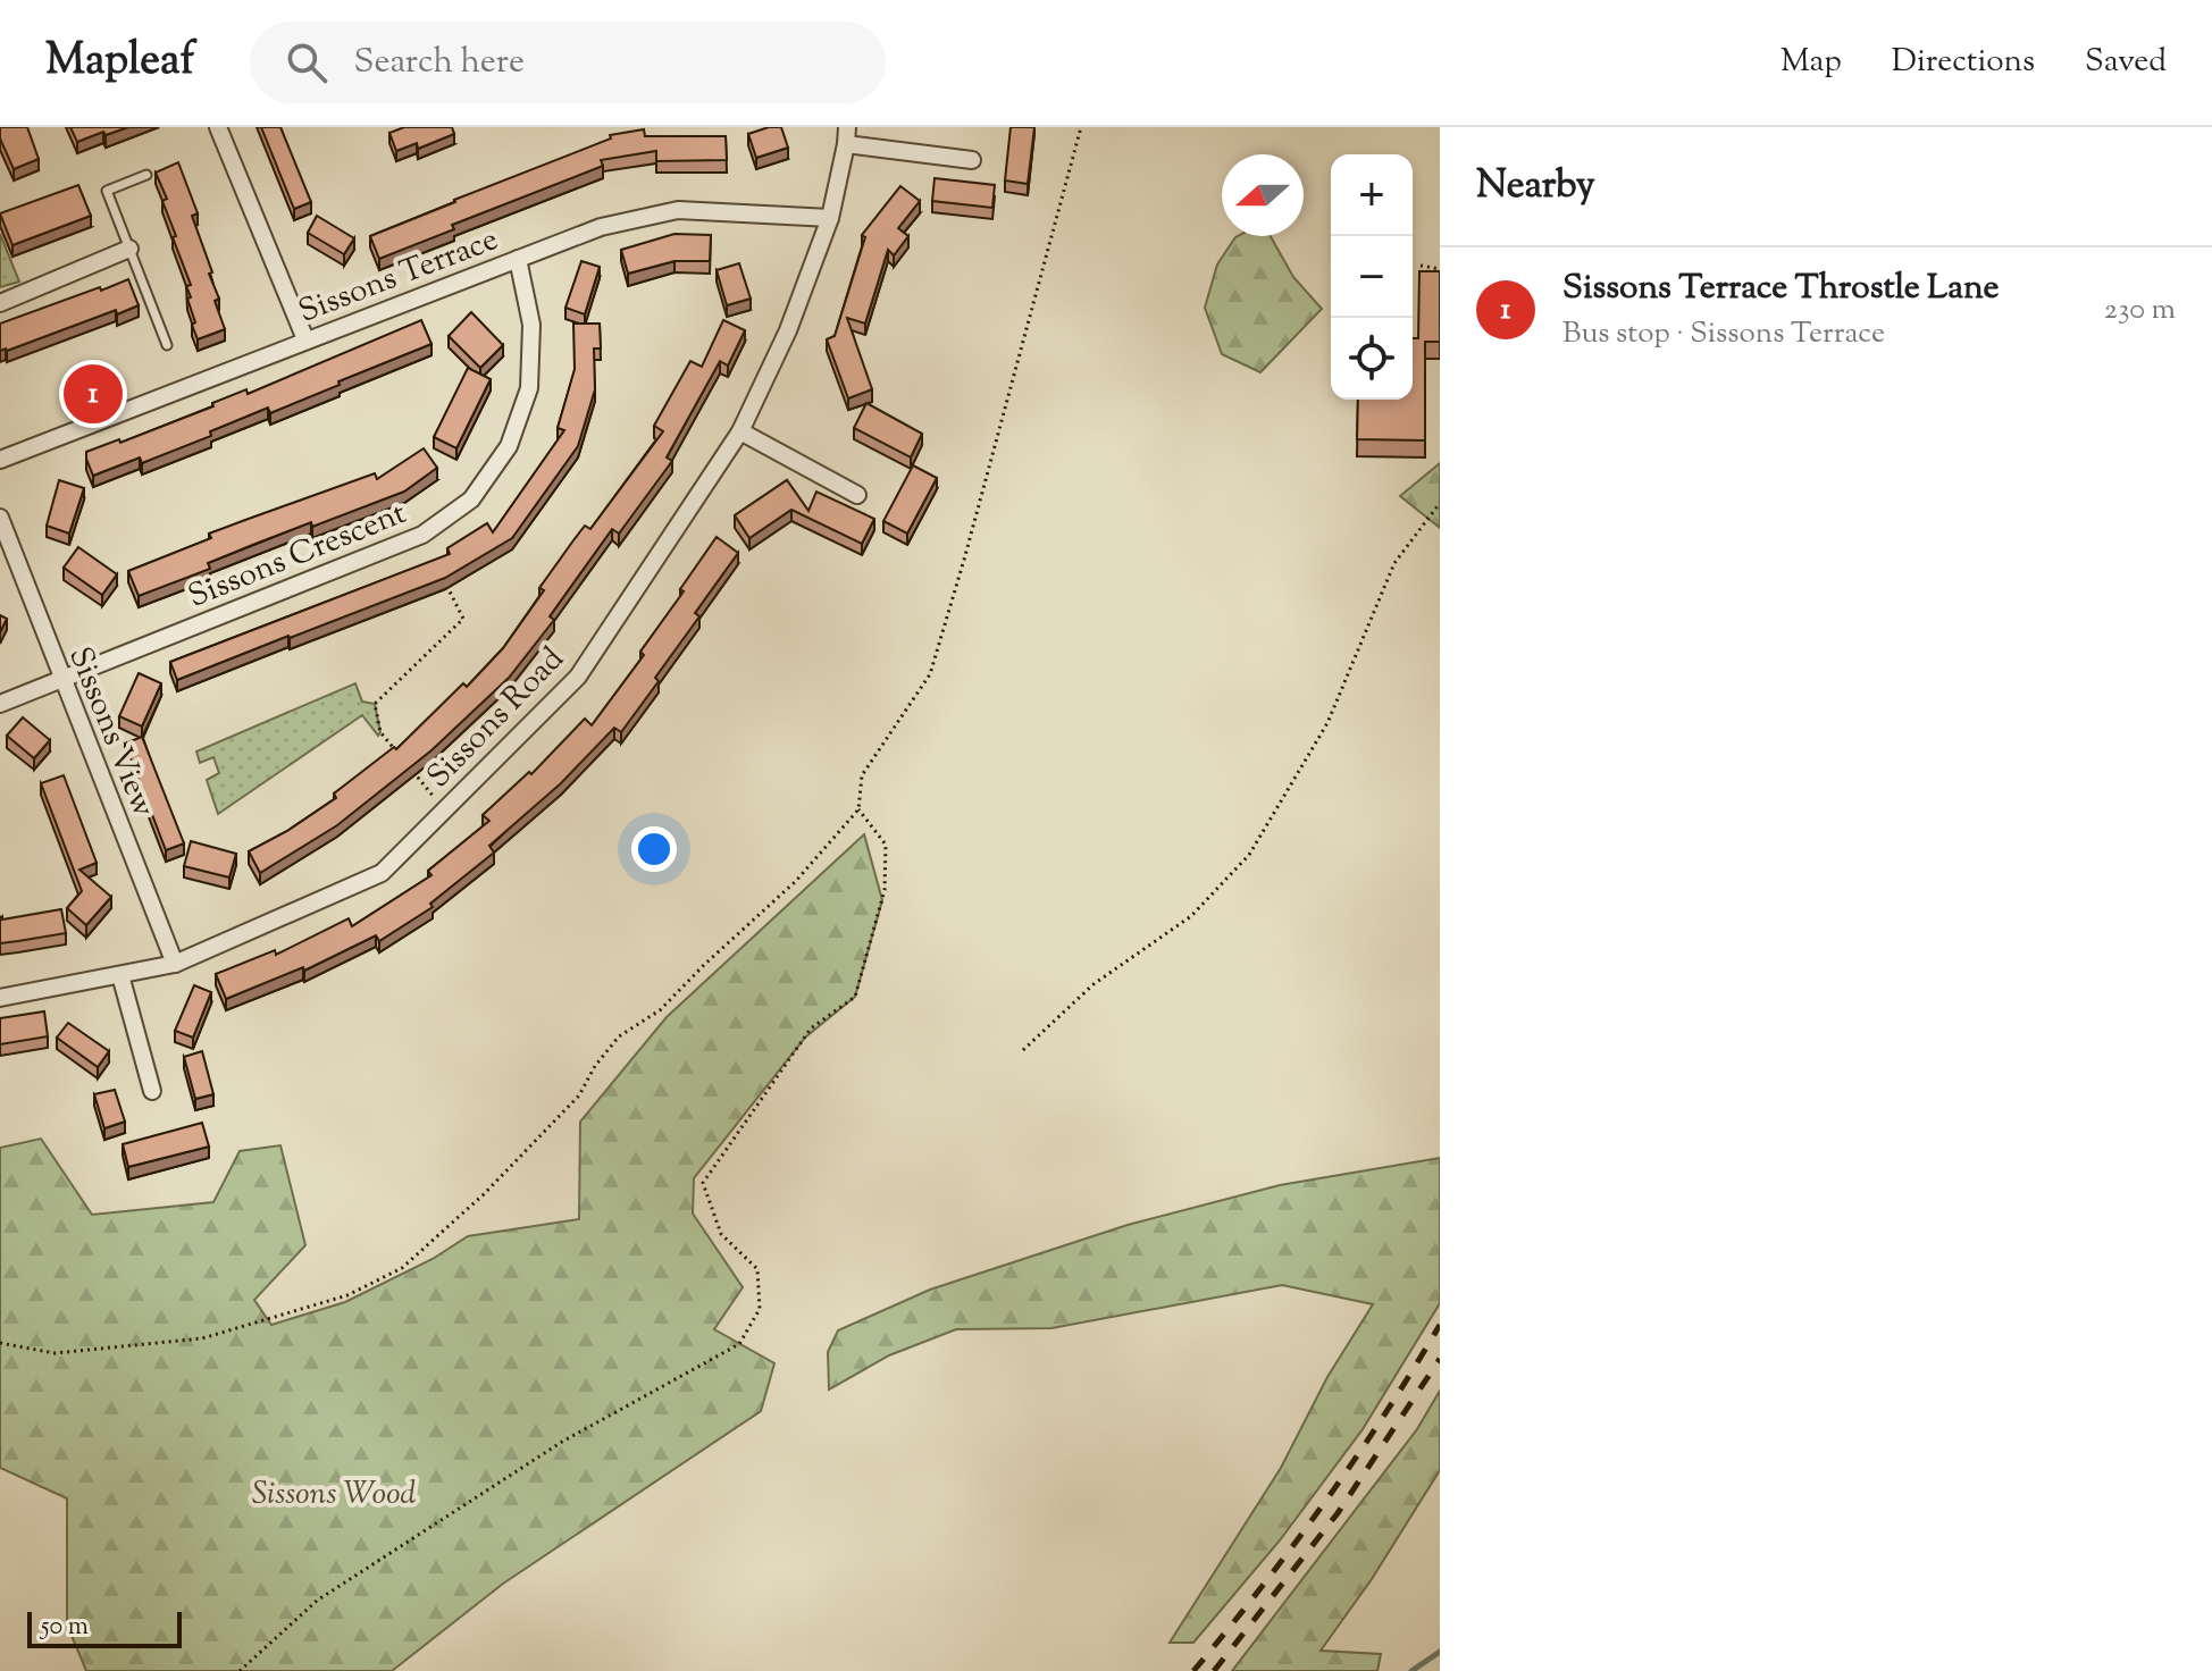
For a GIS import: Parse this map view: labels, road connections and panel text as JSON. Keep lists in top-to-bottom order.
{
  "streets": {
    "street": [
      "Sissons Terrace",
      "Sissons Crescent",
      "Sissons Road",
      "Sissons View"
    ]
  },
  "crossings": [
    ["Sissons Terrace", "Sissons Crescent"],
    ["Sissons Terrace", "Sissons Road"],
    ["Sissons Crescent", "Sissons View"],
    ["Sissons Road", "Sissons View"]
  ],
  "parks": ["Sissons Wood"],
  "scale_bar": "50 m",
  "north": "left",
  "page": {
    "header": "Mapleaf",
    "search": "Search here",
    "nav": ["Map", "Directions", "Saved"],
    "heading": "Nearby",
    "map_buttons": ["+", "−"],
    "list": [
      {
        "mark": "1",
        "name": "Sissons Terrace Throstle Lane",
        "note": "Bus stop · Sissons Terrace",
        "value": "230 m"
      }
    ],
    "pins": "1",
    "scale": "50 m"
  }
}
